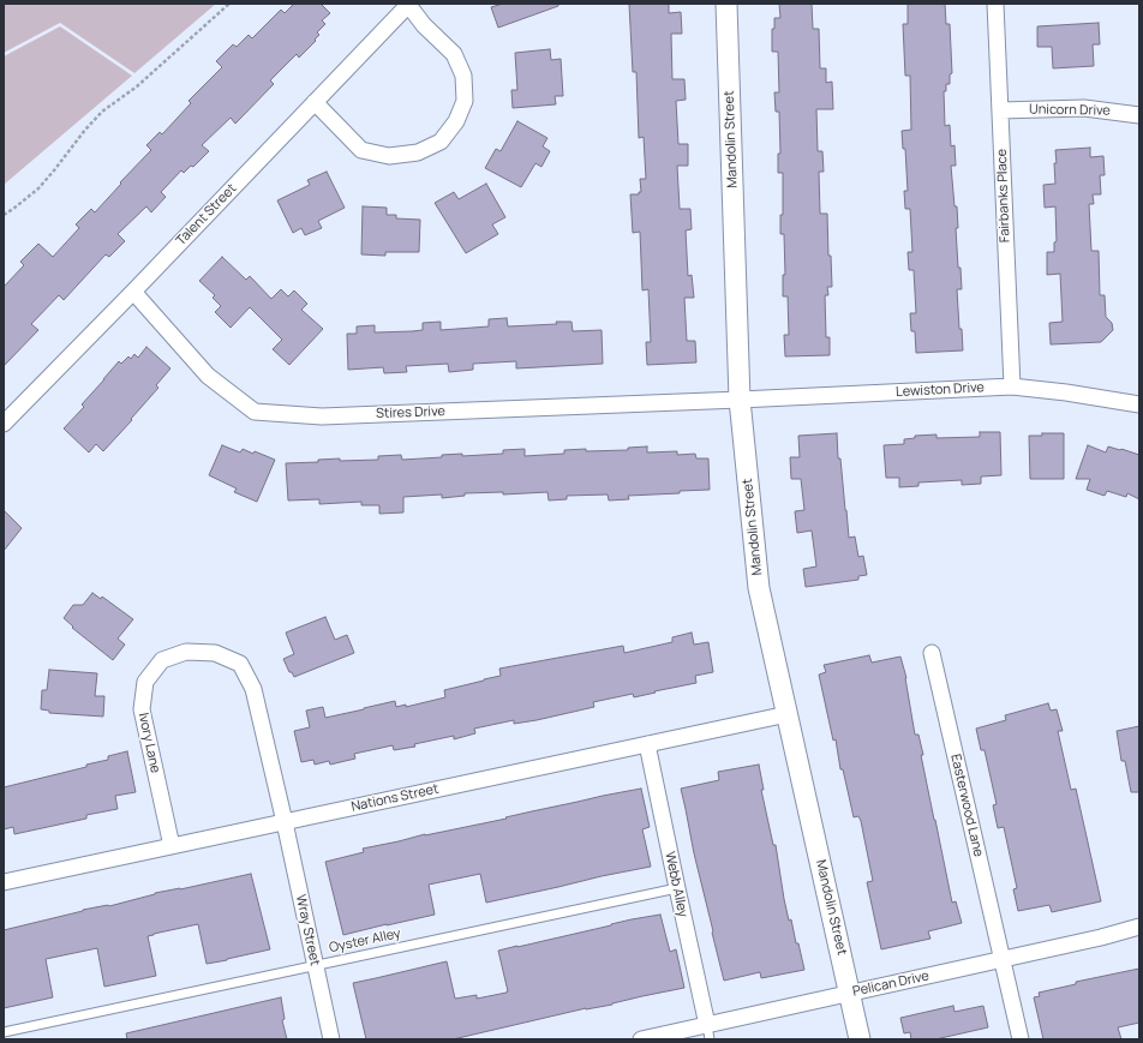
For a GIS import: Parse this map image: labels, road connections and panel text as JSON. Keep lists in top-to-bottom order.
{
  "streets": {
    "street": [
      "Unicorn Drive",
      "Mandolin Street",
      "Fairbanks Place",
      "Talent Street",
      "Lewiston Drive",
      "Stires Drive",
      "Ivory Lane",
      "Nations Street",
      "Easterwood Lane",
      "Webb Alley",
      "Wray Street",
      "Pelican Drive"
    ],
    "lane": ["Oyster Alley"]
  },
  "crossings": [
    ["Unicorn Drive", "Fairbanks Place"],
    ["Mandolin Street", "Lewiston Drive"],
    ["Mandolin Street", "Stires Drive"],
    ["Mandolin Street", "Nations Street"],
    ["Mandolin Street", "Pelican Drive"],
    ["Fairbanks Place", "Lewiston Drive"],
    ["Talent Street", "Stires Drive"],
    ["Lewiston Drive", "Stires Drive"],
    ["Ivory Lane", "Nations Street"],
    ["Ivory Lane", "Wray Street"],
    ["Nations Street", "Webb Alley"],
    ["Nations Street", "Wray Street"],
    ["Easterwood Lane", "Pelican Drive"],
    ["Webb Alley", "Oyster Alley"],
    ["Webb Alley", "Pelican Drive"],
    ["Wray Street", "Oyster Alley"]
  ]
}
